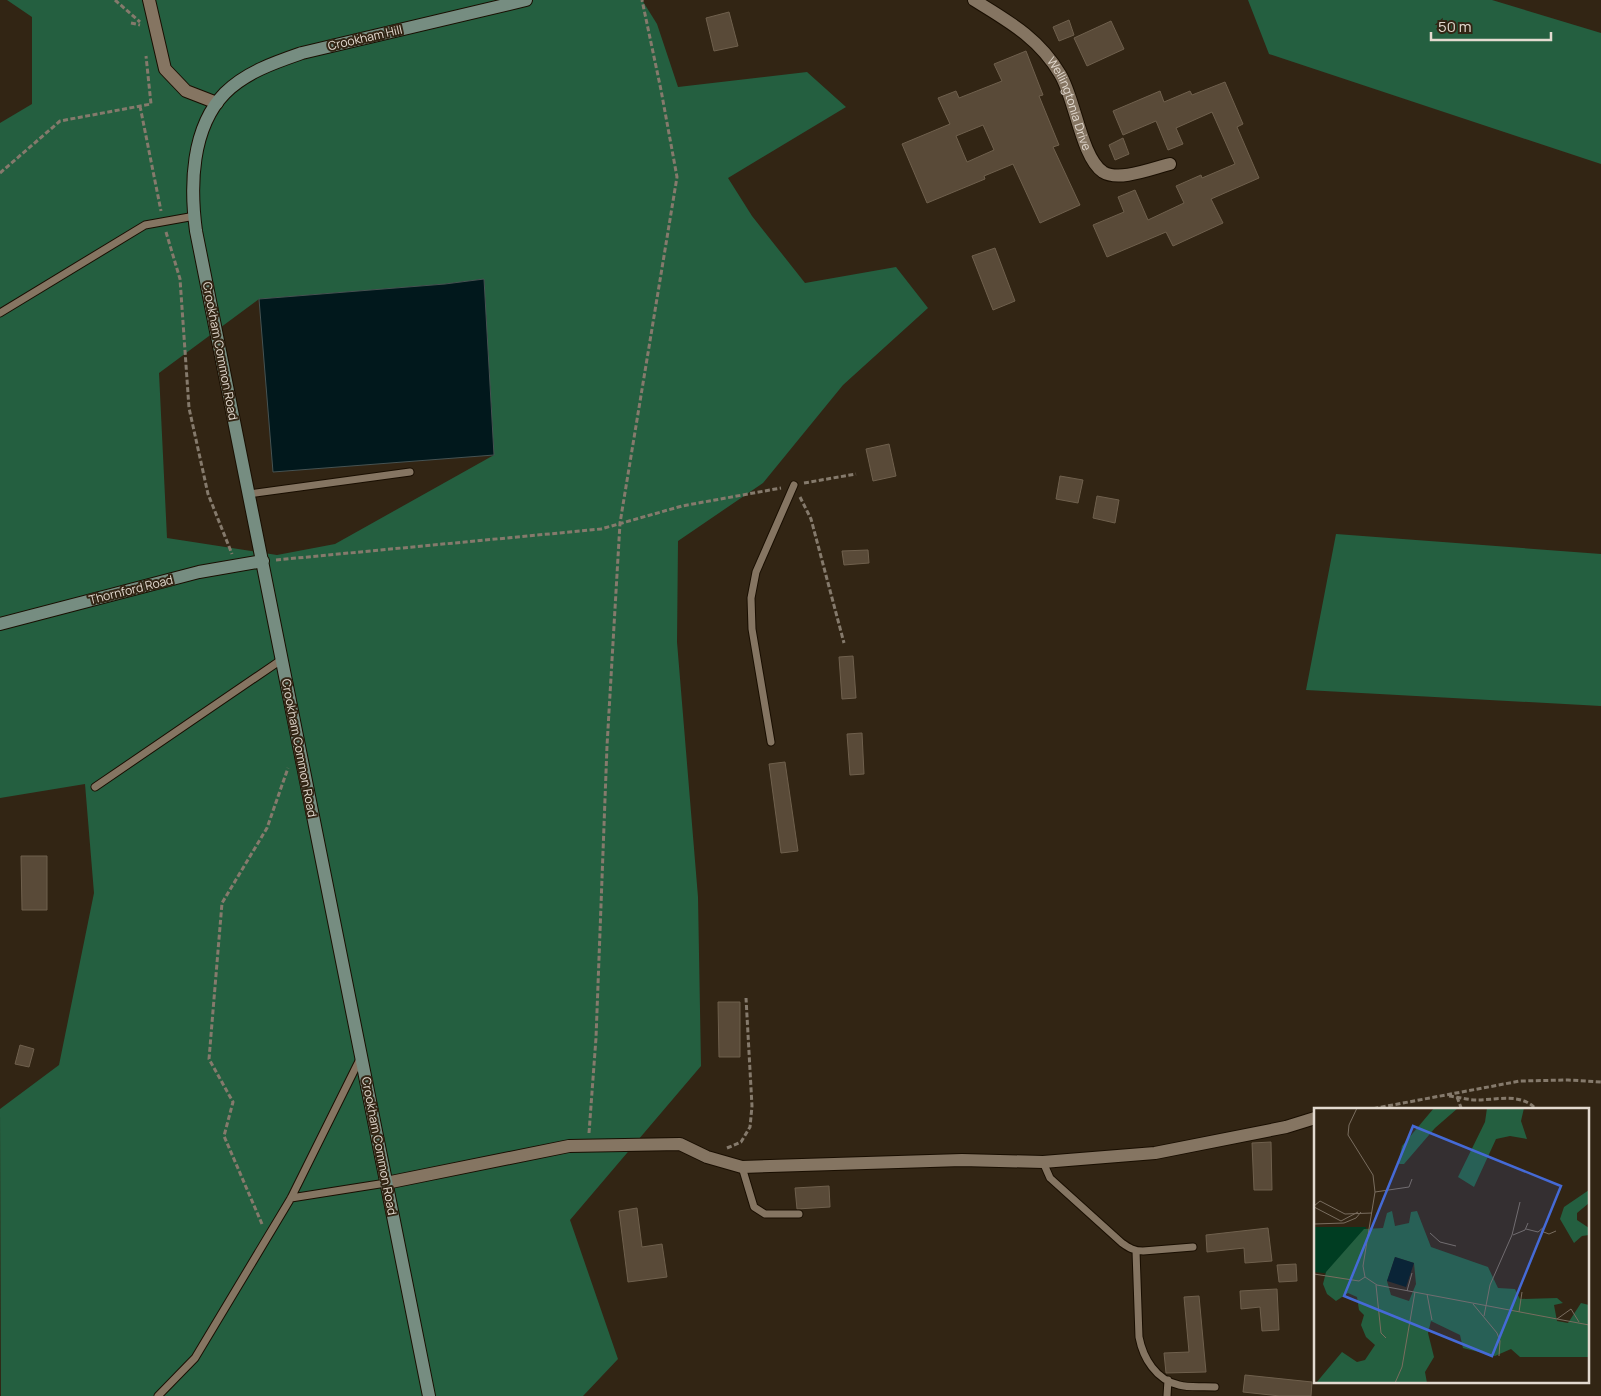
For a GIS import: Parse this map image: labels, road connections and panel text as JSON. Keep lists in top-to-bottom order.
{
  "streets": {
    "street": [
      "Crookham Hill",
      "Wellingtonia Drive",
      "Crookham Common Road",
      "Thornford Road"
    ]
  },
  "crossings": [
    ["Crookham Hill", "Crookham Common Road"],
    ["Crookham Common Road", "Thornford Road"]
  ],
  "scale_bar": "50 m"
}
